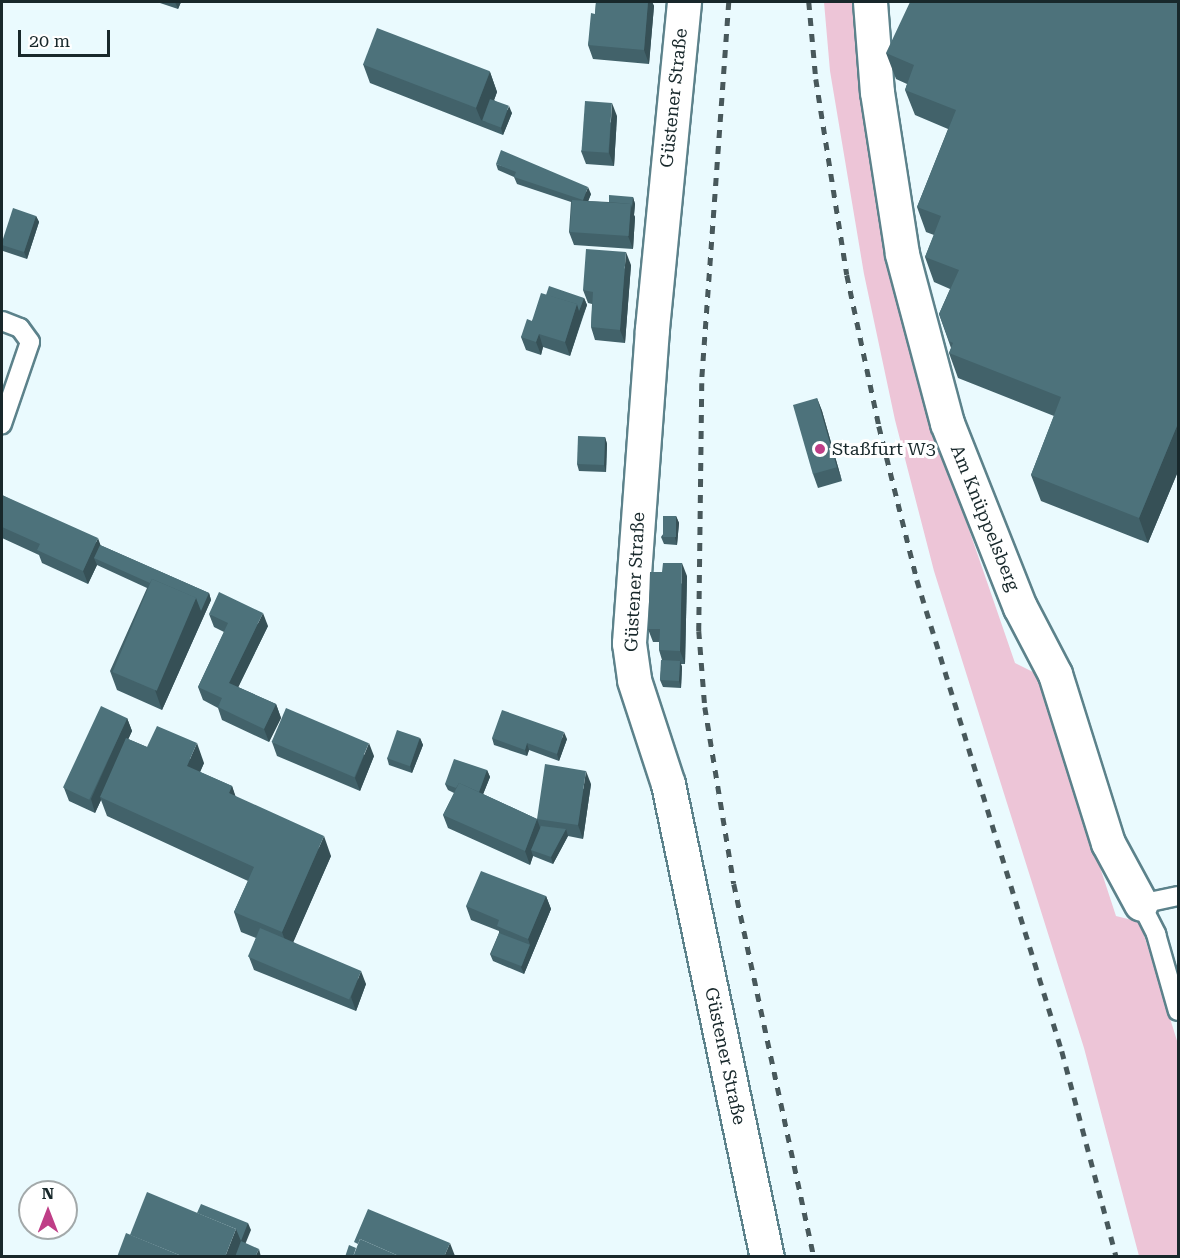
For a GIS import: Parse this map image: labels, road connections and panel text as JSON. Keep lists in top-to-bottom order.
{
  "streets": {
    "street": ["Güstener Straße", "Am Knüppelsberg"]
  },
  "places": ["Staßfurt W3"],
  "scale_bar": "20 m",
  "north": "top"
}
